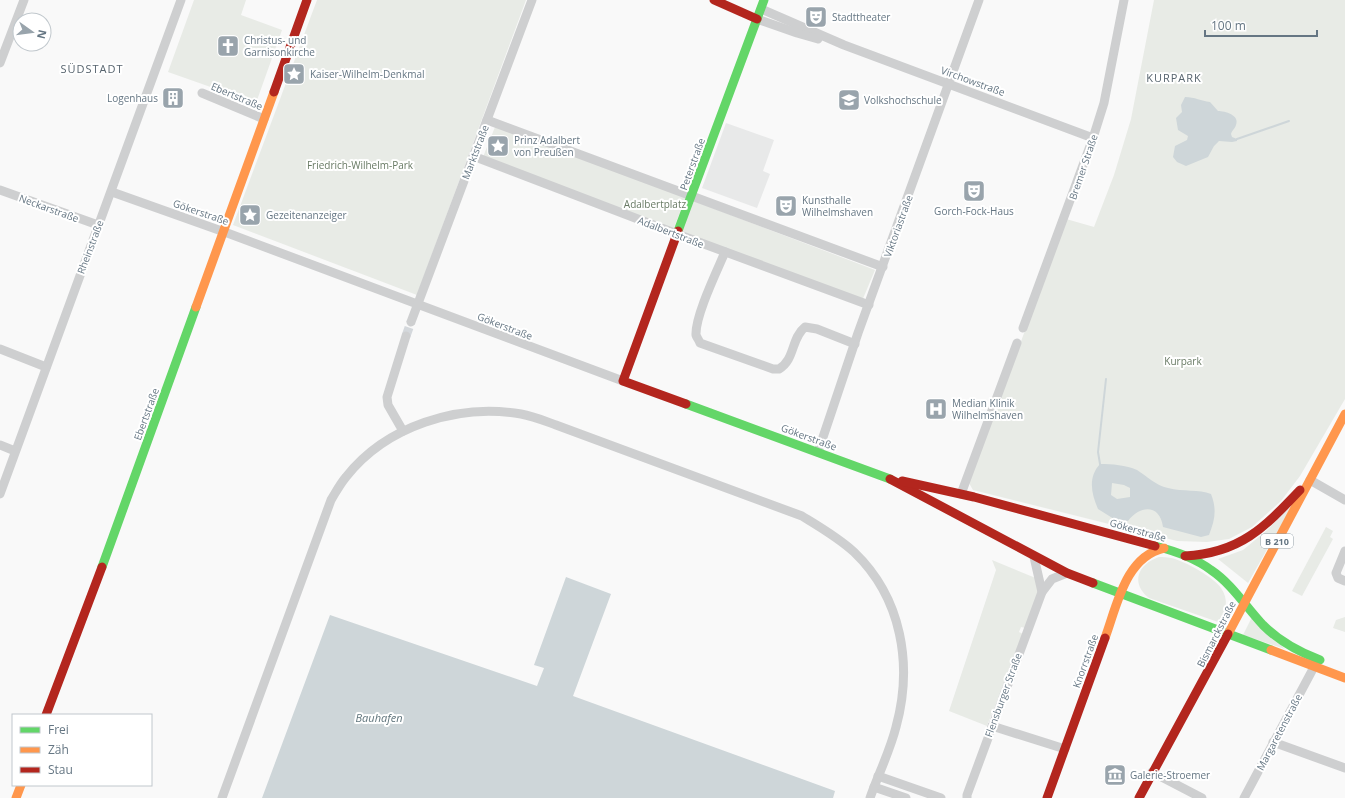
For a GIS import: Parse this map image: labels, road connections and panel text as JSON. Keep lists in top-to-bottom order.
{
  "streets": {
    "main road": [
      "Virchowstraße",
      "Ebertstraße",
      "Peterstraße",
      "Gökerstraße",
      "B 210",
      "Bismarckstraße",
      "Knorrstraße"
    ],
    "street": [
      "Marktstraße",
      "Bremer Straße",
      "Neckarstraße",
      "Viktoriastraße",
      "Adalbertstraße",
      "Rheinstraße",
      "Flensburger Straße",
      "Margaretenstraße"
    ]
  },
  "crossings": [
    ["Virchowstraße", "Peterstraße"],
    ["Virchowstraße", "Bremer Straße"],
    ["Virchowstraße", "Viktoriastraße"],
    ["Ebertstraße", "Gökerstraße"],
    ["Marktstraße", "Gökerstraße"],
    ["Marktstraße", "Adalbertstraße"],
    ["Peterstraße", "Gökerstraße"],
    ["Peterstraße", "Adalbertstraße"],
    ["Neckarstraße", "Rheinstraße"],
    ["Gökerstraße", "Viktoriastraße"],
    ["Gökerstraße", "Rheinstraße"],
    ["Gökerstraße", "Bismarckstraße"],
    ["Gökerstraße", "Knorrstraße"],
    ["Gökerstraße", "Flensburger Straße"],
    ["Gökerstraße", "Margaretenstraße"],
    ["Viktoriastraße", "Adalbertstraße"]
  ],
  "districts": ["SÜDSTADT", "KURPARK"],
  "water": ["Bauhafen"],
  "parks": ["Friedrich-Wilhelm-Park", "Adalbertplatz", "Kurpark"],
  "places": {
    "theatre": ["Stadttheater", "Gorch-Fock-Haus", "Kunsthalle Wilhelmshaven"],
    "church": ["Christus- und Garnisonkirche"],
    "place": ["Kaiser-Wilhelm-Denkmal", "Prinz Adalbert von Preußen", "Gezeitenanzeiger"],
    "building": ["Logenhaus"],
    "school or university": ["Volkshochschule"],
    "hospital": ["Median Klinik Wilhelmshaven"],
    "museum": ["Galerie-Stroemer"]
  },
  "legend": ["Frei", "Zäh", "Stau"],
  "scale_bar": "100 m",
  "north": "right"
}
